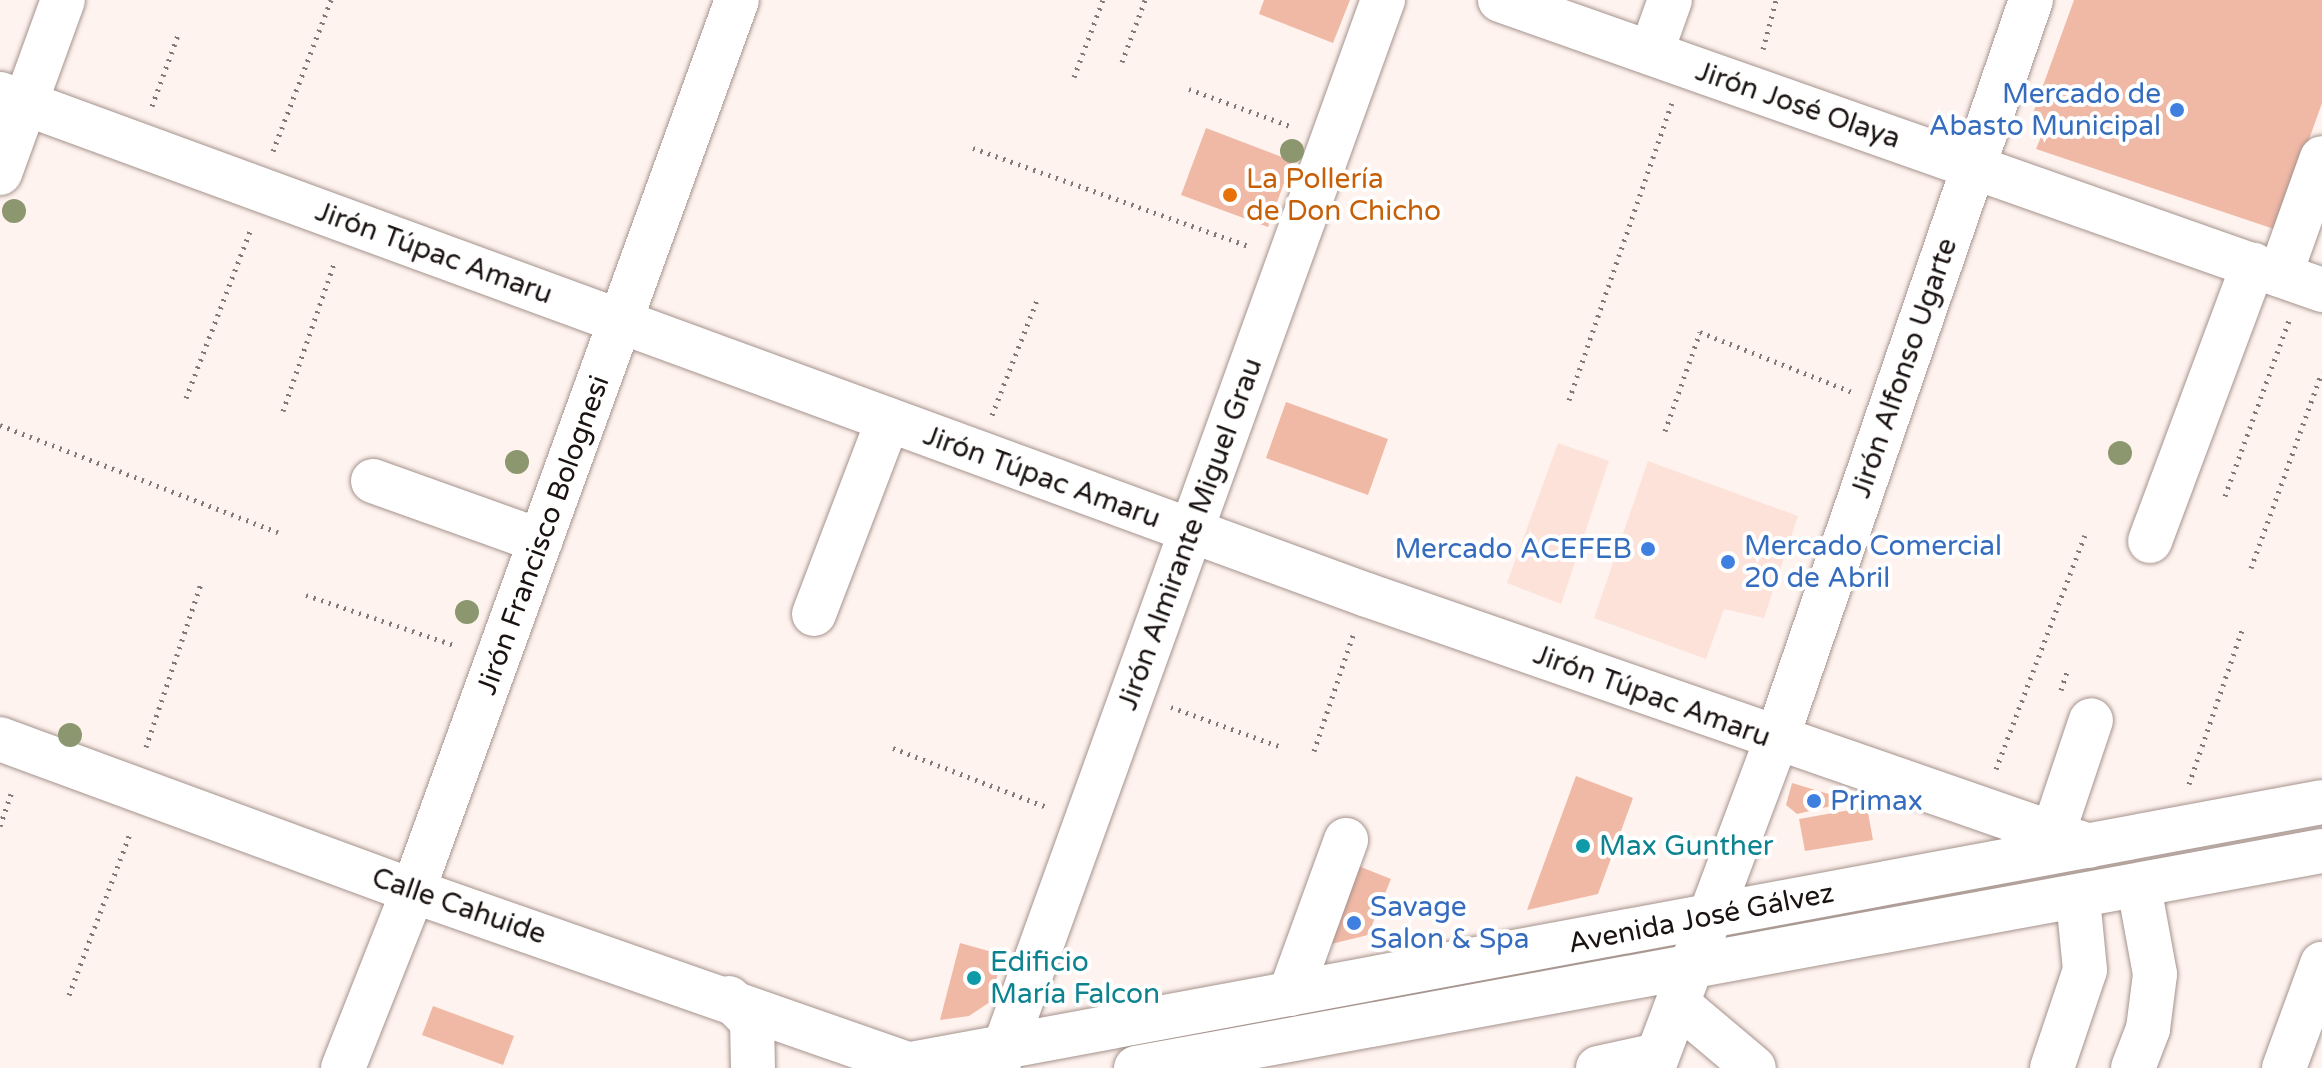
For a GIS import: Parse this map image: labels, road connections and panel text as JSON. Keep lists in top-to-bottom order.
{
  "streets": {
    "street": [
      "Jirón José Olaya",
      "Jirón Túpac Amaru",
      "Jirón Alfonso Ugarte",
      "Jirón Almirante Miguel Grau",
      "Jirón Francisco Bolognesi",
      "Calle Cahuide",
      "Avenida José Gálvez"
    ]
  },
  "crossings": [
    ["Jirón José Olaya", "Jirón Alfonso Ugarte"],
    ["Jirón Túpac Amaru", "Jirón Alfonso Ugarte"],
    ["Jirón Túpac Amaru", "Jirón Almirante Miguel Grau"],
    ["Jirón Túpac Amaru", "Jirón Francisco Bolognesi"],
    ["Jirón Túpac Amaru", "Avenida José Gálvez"],
    ["Jirón Alfonso Ugarte", "Avenida José Gálvez"],
    ["Jirón Almirante Miguel Grau", "Avenida José Gálvez"],
    ["Jirón Francisco Bolognesi", "Calle Cahuide"],
    ["Calle Cahuide", "Avenida José Gálvez"]
  ],
  "places": [
    "Mercado de Abasto Municipal",
    "La Pollería de Don Chicho",
    "Mercado ACEFEB",
    "Mercado Comercial 20 de Abril",
    "Primax",
    "Max Gunther",
    "Savage Salon & Spa",
    "Edificio María Falcon"
  ]
}
